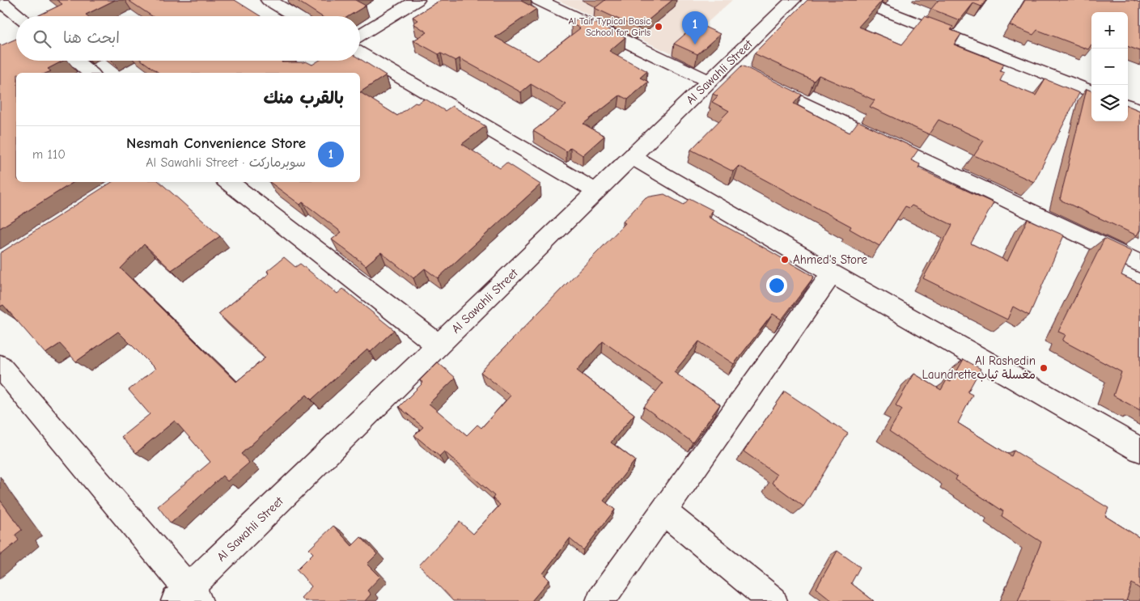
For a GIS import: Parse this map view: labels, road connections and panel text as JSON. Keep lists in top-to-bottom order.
{
  "streets": {
    "street": ["Al Sawahli Street"]
  },
  "places": ["Al Taif Typical Basic School for Girls", "Ahmed's Store", "Al Rashedin Laundretteمغسلة ثياب"],
  "page": {
    "pins": "1",
    "map_buttons": ["+", "−"],
    "search": "ابحث هنا",
    "heading": "بالقرب منك",
    "list": [
      {
        "mark": "1",
        "name": "Nesmah Convenience Store",
        "note": "سوبرماركت · Al Sawahli Street",
        "value": "110 m"
      }
    ]
  }
}
